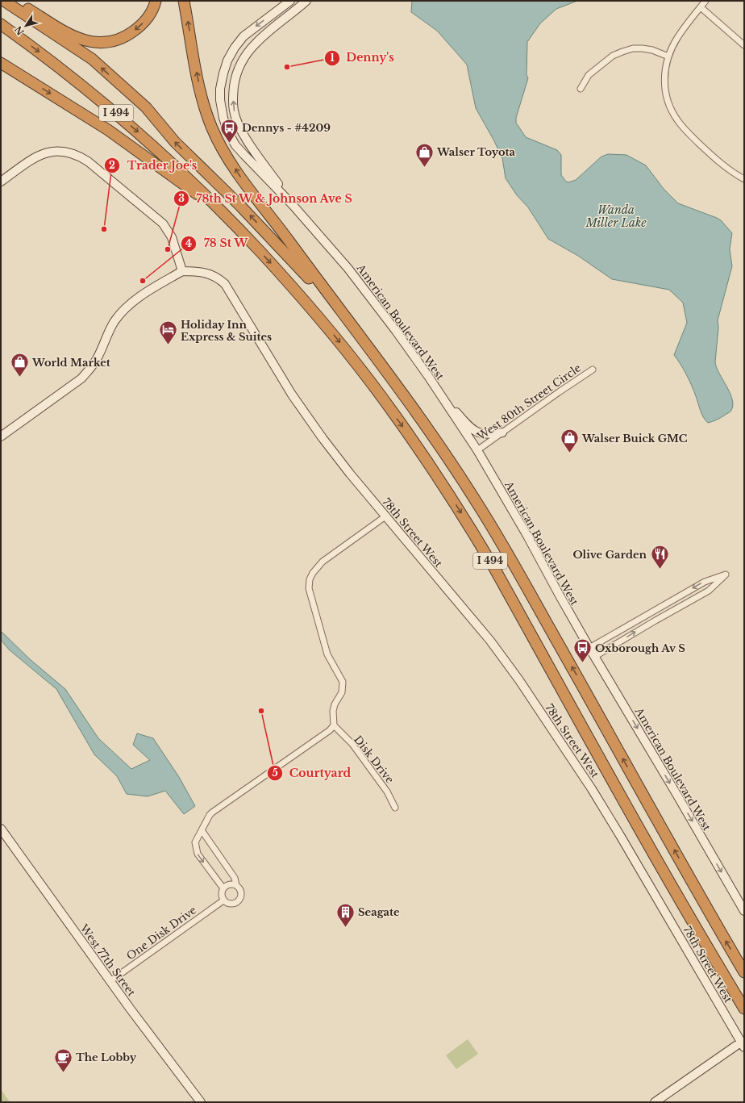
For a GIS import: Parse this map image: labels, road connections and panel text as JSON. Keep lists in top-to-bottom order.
{
  "streets": {
    "highway": ["I 494"],
    "street": [
      "American Boulevard West",
      "West 80th Street Circle",
      "78th Street West",
      "Disk Drive",
      "One Disk Drive",
      "West 77th Street"
    ]
  },
  "crossings": [
    ["American Boulevard West", "West 80th Street Circle"],
    ["One Disk Drive", "West 77th Street"]
  ],
  "water": ["Wanda Miller Lake"],
  "places": {
    "other": [
      "Denny's",
      "Trader Joe's",
      "78th St W & Johnson Ave S",
      "78 St W",
      "Courtyard"
    ],
    "bus stop": ["Dennys - #4209", "Oxborough Av S"],
    "shop": ["Walser Toyota", "World Market", "Walser Buick GMC"],
    "hotel": ["Holiday Inn Express & Suites"],
    "restaurant": ["Olive Garden"],
    "building": ["Seagate"],
    "cafe": ["The Lobby"]
  },
  "north": "bottom left"
}
